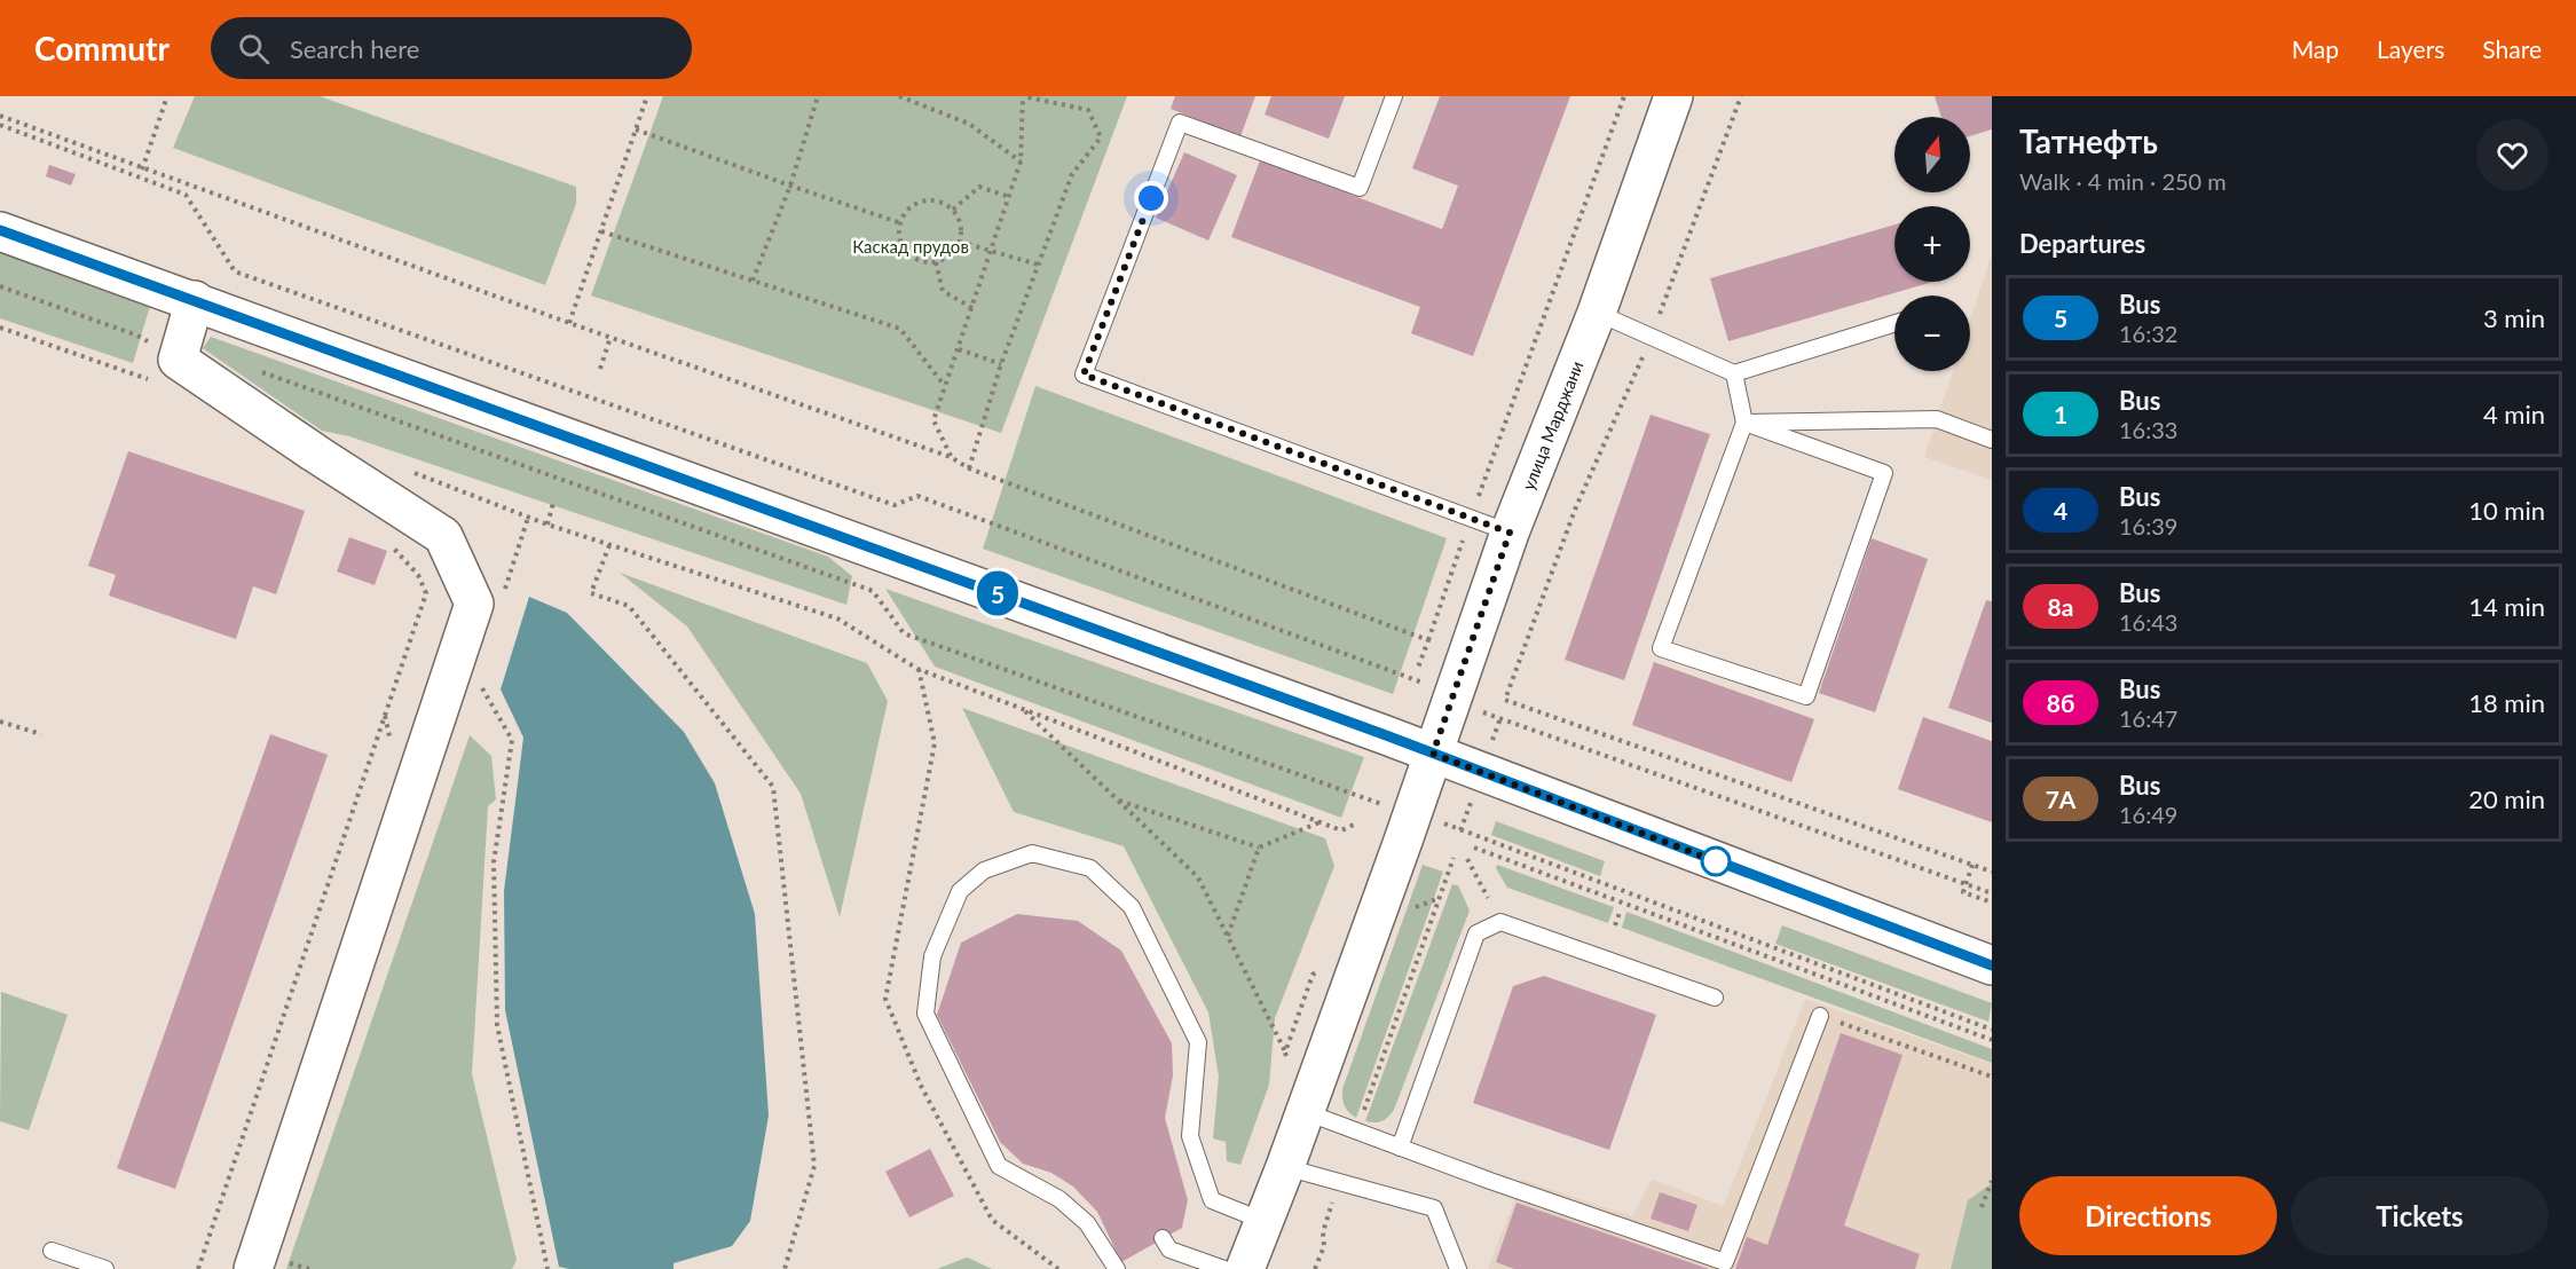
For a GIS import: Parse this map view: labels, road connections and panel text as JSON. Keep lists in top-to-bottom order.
{
  "streets": {
    "street": ["улица Марджани"]
  },
  "parks": ["Каскад прудов"],
  "lines": ["bus line 5"],
  "north": "top",
  "page": {
    "header": "Commutr",
    "search": "Search here",
    "nav": ["Map", "Layers", "Share"],
    "on_map": "5",
    "heading": [
      ["Татнефть", "Walk · 4 min · 250 m"],
      "Departures"
    ],
    "map_buttons": ["+", "−"],
    "list": [
      {
        "mark": "5",
        "name": "Bus",
        "note": "16:32",
        "value": "3 min"
      },
      {
        "mark": "1",
        "name": "Bus",
        "note": "16:33",
        "value": "4 min"
      },
      {
        "mark": "4",
        "name": "Bus",
        "note": "16:39",
        "value": "10 min"
      },
      {
        "mark": "8а",
        "name": "Bus",
        "note": "16:43",
        "value": "14 min"
      },
      {
        "mark": "8б",
        "name": "Bus",
        "note": "16:47",
        "value": "18 min"
      },
      {
        "mark": "7А",
        "name": "Bus",
        "note": "16:49",
        "value": "20 min"
      }
    ],
    "buttons": ["Directions", "Tickets"]
  }
}
